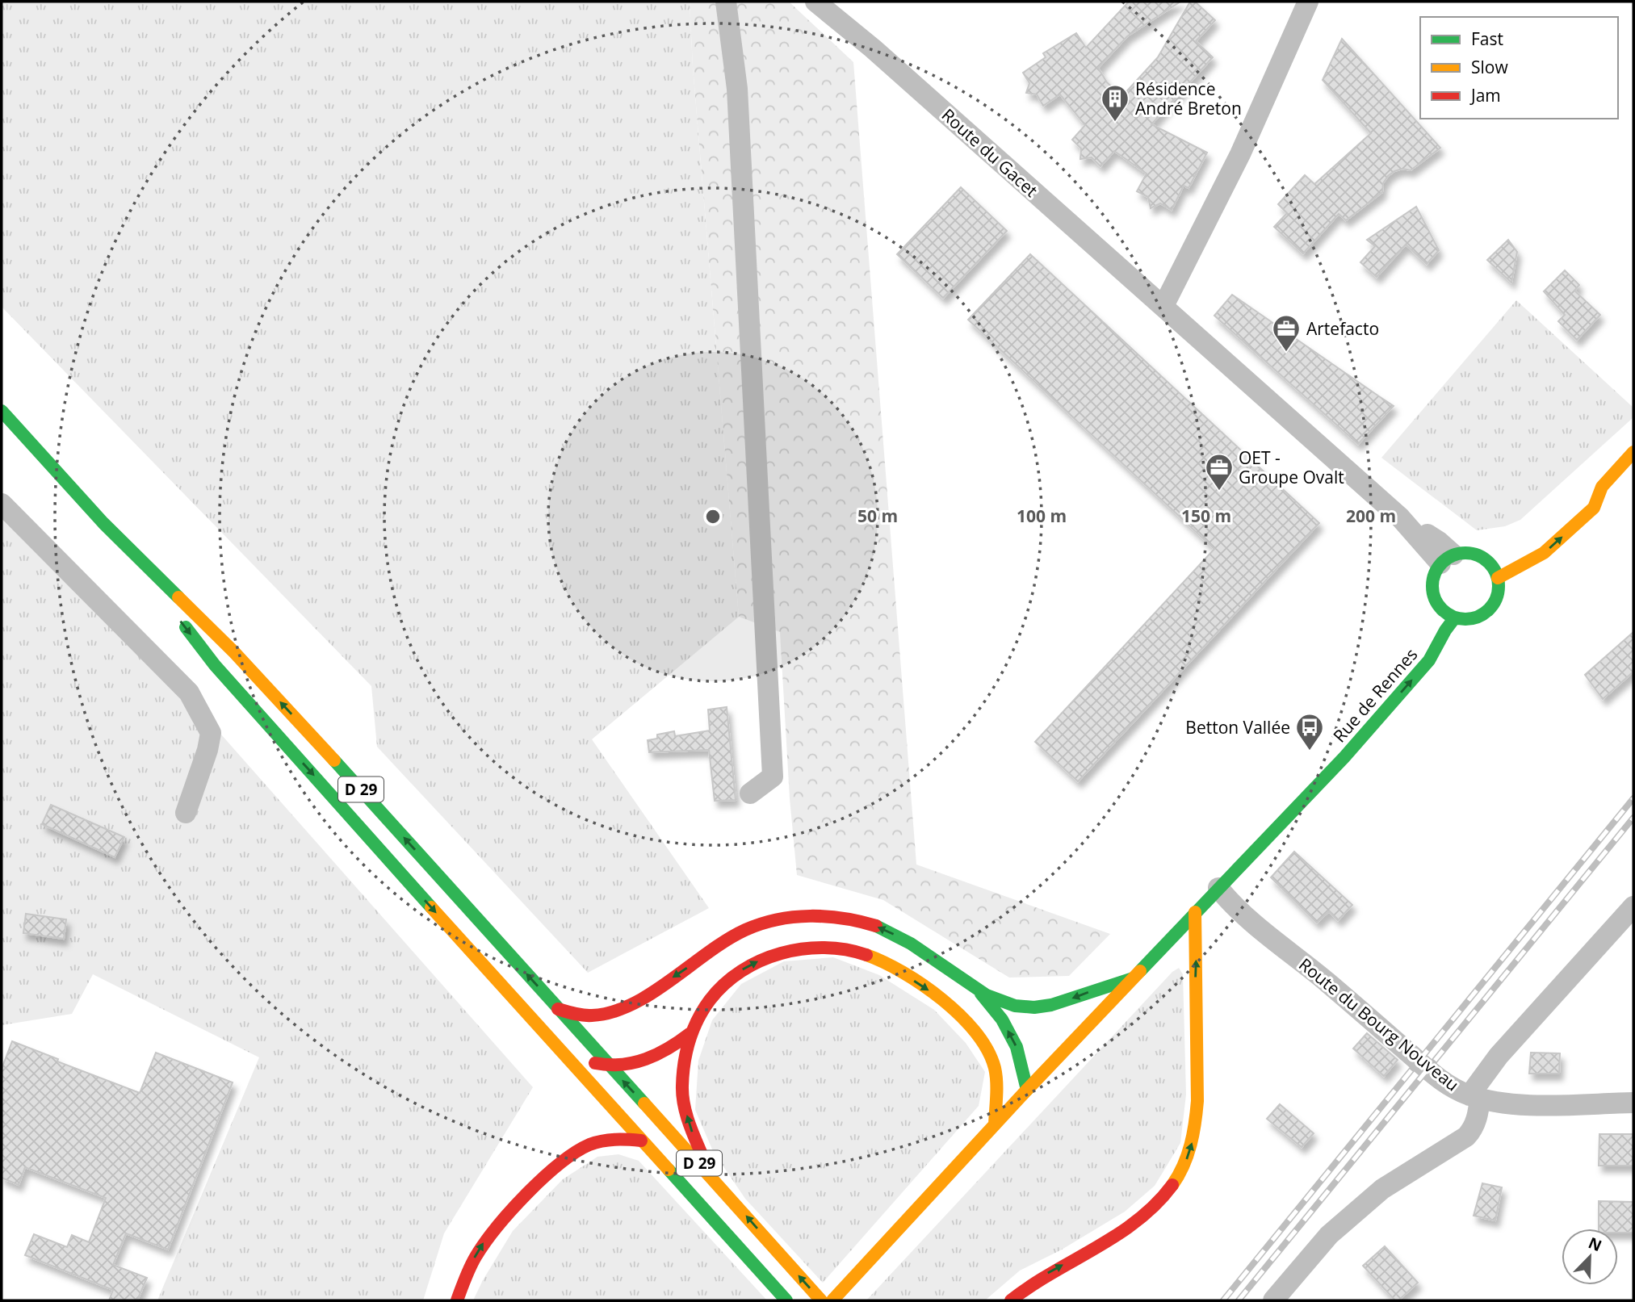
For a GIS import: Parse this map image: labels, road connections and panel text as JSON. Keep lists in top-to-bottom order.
{
  "streets": {
    "main road": ["Rue de Rennes", "D 29"],
    "street": ["Route du Gacet", "Route du Bourg Nouveau"]
  },
  "crossings": [
    ["Route du Gacet", "Rue de Rennes"]
  ],
  "places": {
    "building": ["Résidence André Breton"],
    "office": ["Artefacto", "OET - Groupe Ovalt"],
    "bus stop": ["Betton Vallée"]
  },
  "legend": ["Fast", "Slow", "Jam"],
  "north": "top right",
  "rings": [
    "50 m",
    "100 m",
    "150 m",
    "200 m"
  ]
}
